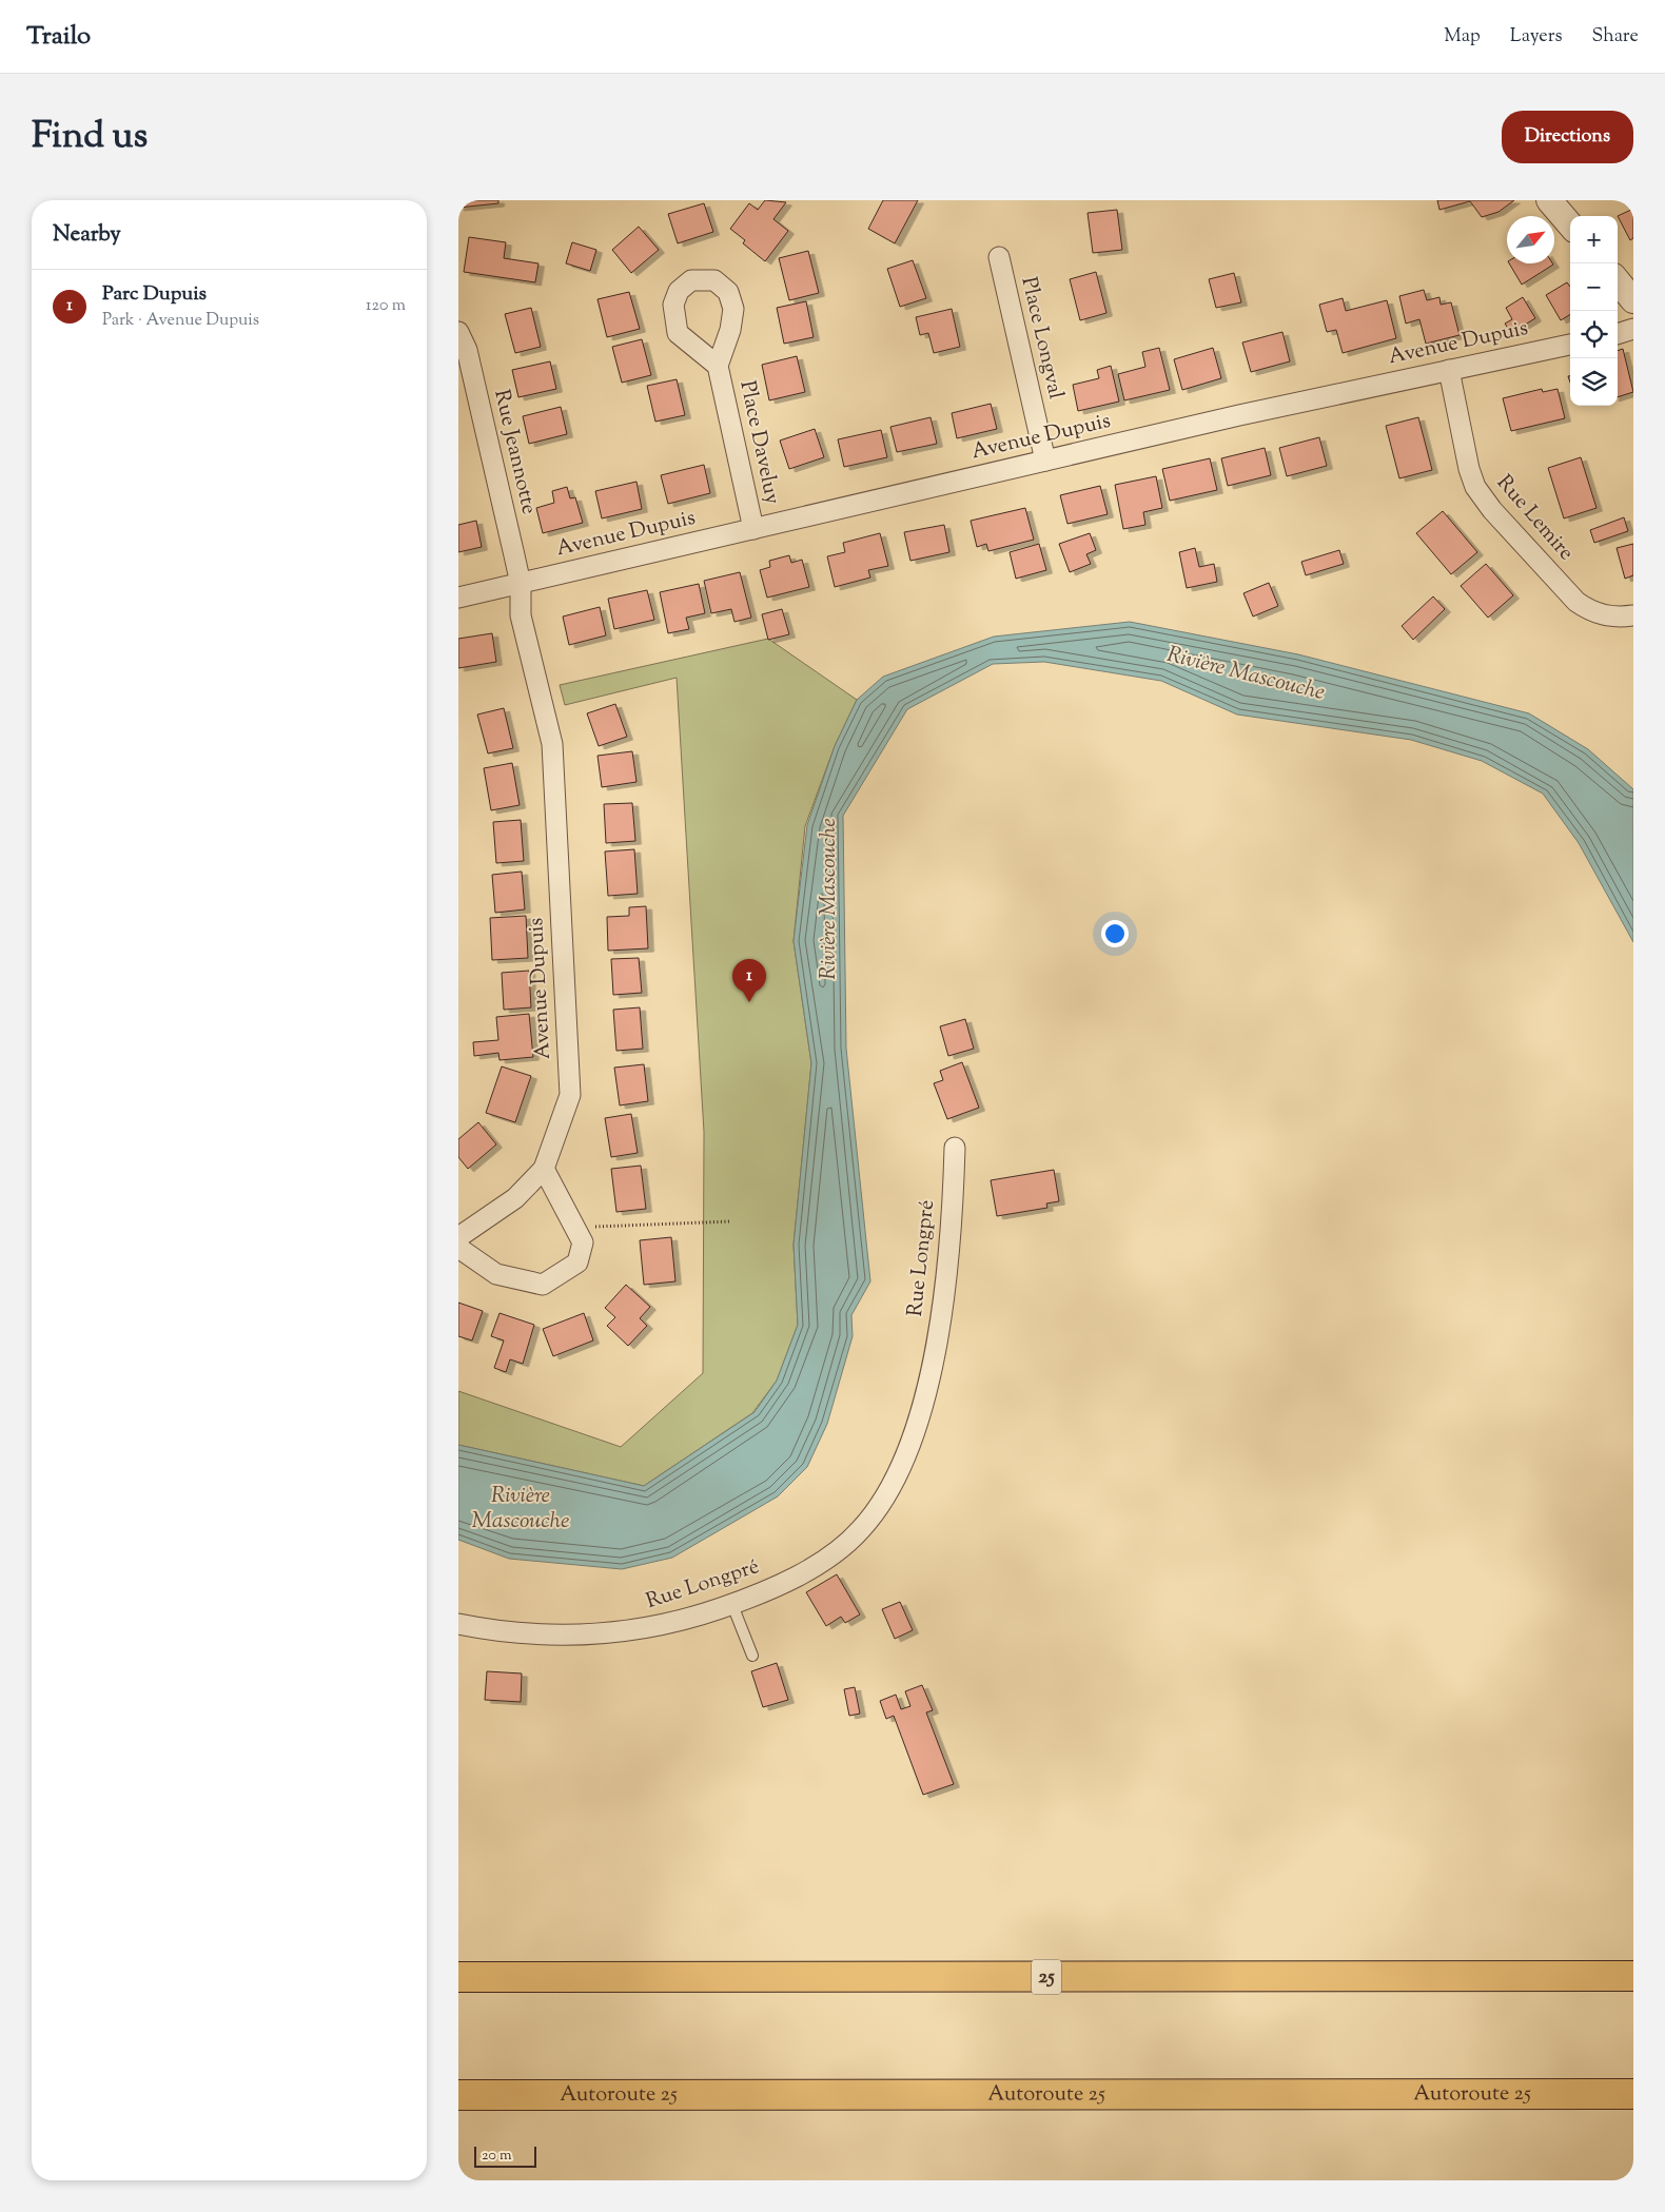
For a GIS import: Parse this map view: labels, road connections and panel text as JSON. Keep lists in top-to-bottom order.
{
  "streets": {
    "highway": ["25", "Autoroute 25"],
    "street": [
      "Place Longval",
      "Avenue Dupuis",
      "Place Daveluy",
      "Rue Jeannotte",
      "Rue Lemire",
      "Rue Longpré"
    ]
  },
  "crossings": [
    ["Place Longval", "Avenue Dupuis"],
    ["Avenue Dupuis", "Place Daveluy"],
    ["Avenue Dupuis", "Rue Jeannotte"],
    ["Avenue Dupuis", "Rue Lemire"]
  ],
  "water": ["Rivière Mascouche"],
  "scale_bar": "20 m",
  "north": "top right",
  "page": {
    "header": "Trailo",
    "nav": ["Map", "Layers", "Share"],
    "title": "Find us",
    "buttons": "Directions",
    "heading": "Nearby",
    "map_buttons": ["+", "−"],
    "list": [
      {
        "mark": "1",
        "name": "Parc Dupuis",
        "note": "Park · Avenue Dupuis",
        "value": "120 m"
      }
    ],
    "pins": "1",
    "scale": "20 m"
  }
}
